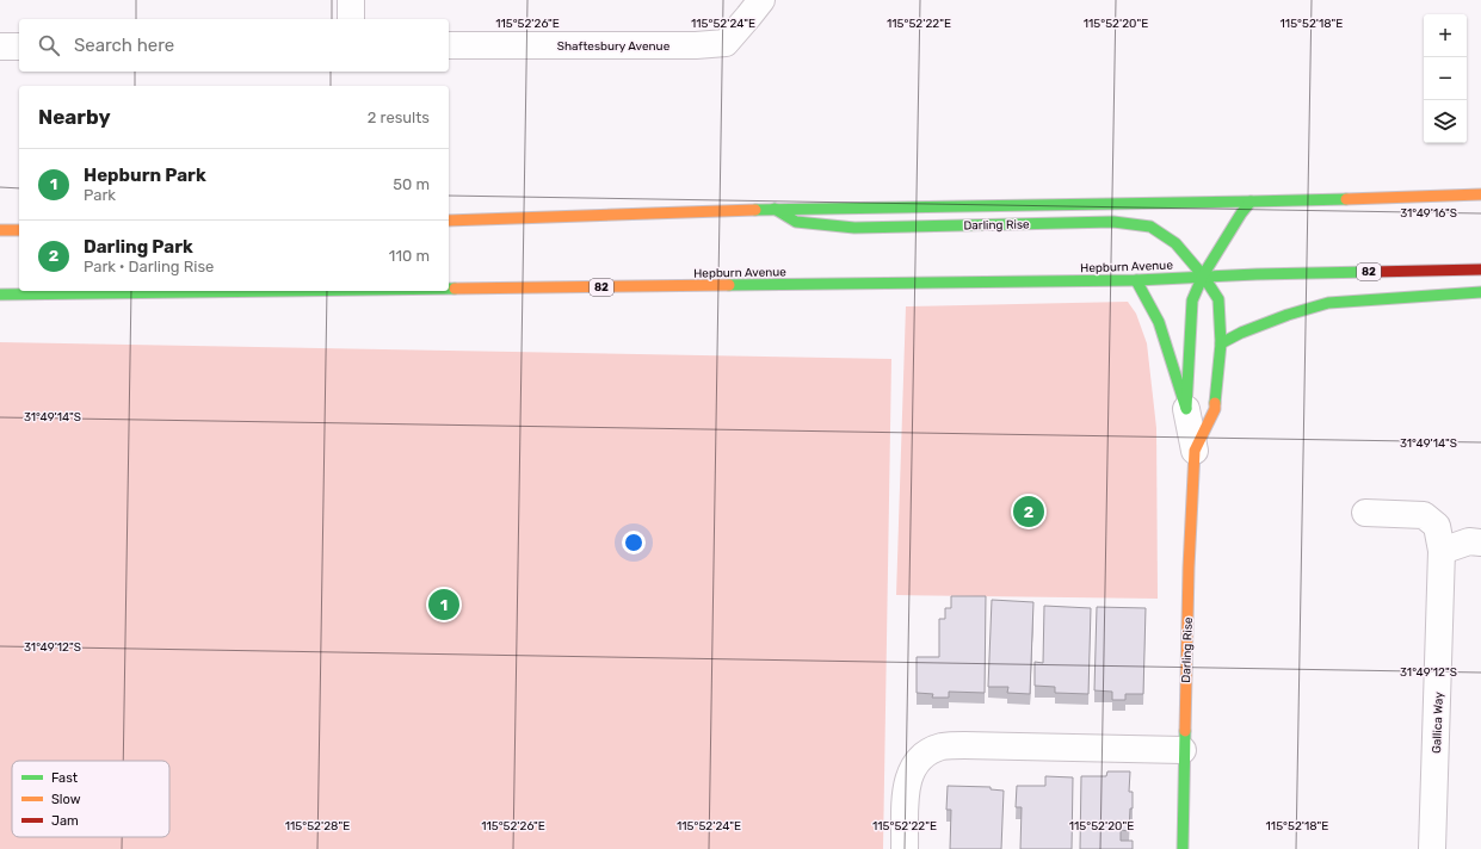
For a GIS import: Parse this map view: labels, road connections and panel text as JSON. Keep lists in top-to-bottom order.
{
  "streets": {
    "main road": ["Darling Rise", "Hepburn Avenue", "82"],
    "street": ["Shaftesbury Avenue", "Gallica Way"]
  },
  "crossings": [
    ["Darling Rise", "Hepburn Avenue"]
  ],
  "legend": ["Fast", "Slow", "Jam"],
  "page": {
    "map_buttons": ["+", "−"],
    "search": "Search here",
    "heading": ["Nearby", "2 results"],
    "list": [
      {
        "mark": "1",
        "name": "Hepburn Park",
        "note": "Park",
        "value": "50 m"
      },
      {
        "mark": "2",
        "name": "Darling Park",
        "note": "Park · Darling Rise",
        "value": "110 m"
      }
    ],
    "pins": ["2", "1"]
  },
  "coordinates": [
    "115°52'26\"E",
    "115°52'24\"E",
    "115°52'22\"E",
    "115°52'20\"E",
    "115°52'18\"E",
    "31°49'16\"S",
    "31°49'14\"S",
    "31°49'12\"S",
    "115°52'28\"E"
  ]
}
